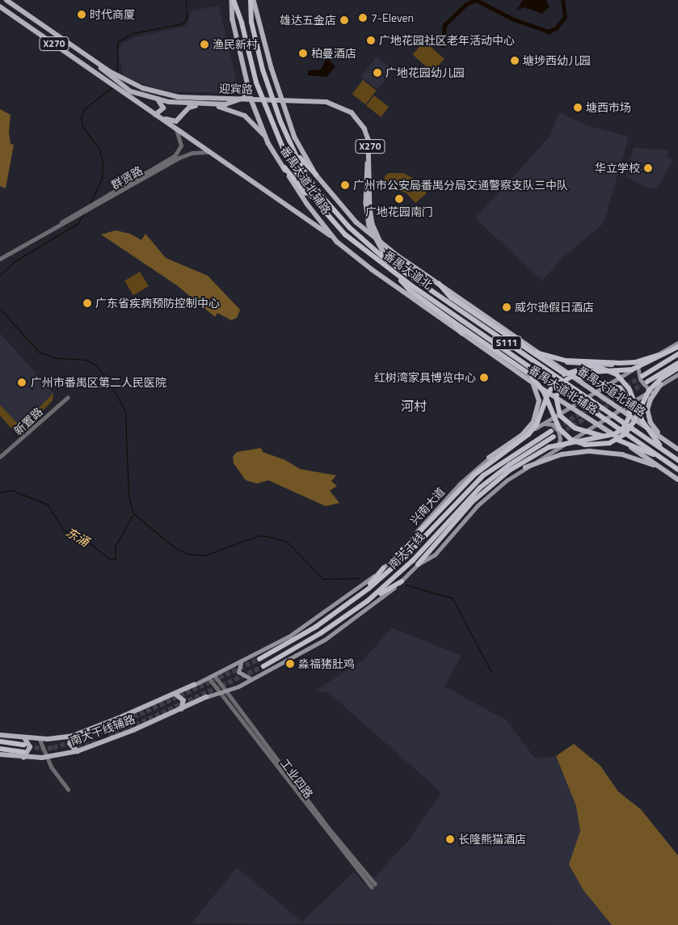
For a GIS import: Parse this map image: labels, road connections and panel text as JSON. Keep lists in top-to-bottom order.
{
  "streets": {
    "highway": ["番禺大道北", "S111", "南大干线"],
    "main road": [
      "X270",
      "迎宾路",
      "番禺大道北辅路",
      "番禺大道北铺路",
      "兴南大道",
      "南大干线辅路"
    ],
    "street": ["群贤路", "新置路", "工业四路"]
  },
  "crossings": [
    ["迎宾路", "群贤路"],
    ["迎宾路", "番禺大道北辅路"],
    ["番禺大道北辅路", "番禺大道北"],
    ["番禺大道北辅路", "番禺大道北铺路"],
    ["番禺大道北辅路", "兴南大道"],
    ["番禺大道北铺路", "兴南大道"],
    ["兴南大道", "南大干线辅路"],
    ["兴南大道", "工业四路"]
  ],
  "districts": ["河村"],
  "water": ["东涌"],
  "places": [
    "时代商厦",
    "7-Eleven",
    "雄达五金店",
    "广地花园社区老年活动中心",
    "渔民新村",
    "柏曼酒店",
    "塘埗西幼儿园",
    "广地花园幼儿园",
    "塘西市场",
    "华立学校",
    "广州市公安局番禺分局交通警察支队三中队",
    "广地花园南门",
    "广东省疾病预防控制中心",
    "威尔逊假日酒店",
    "红树湾家具博览中心",
    "广州市番禺区第二人民医院",
    "淼福猪肚鸡",
    "长隆熊猫酒店"
  ]
}
